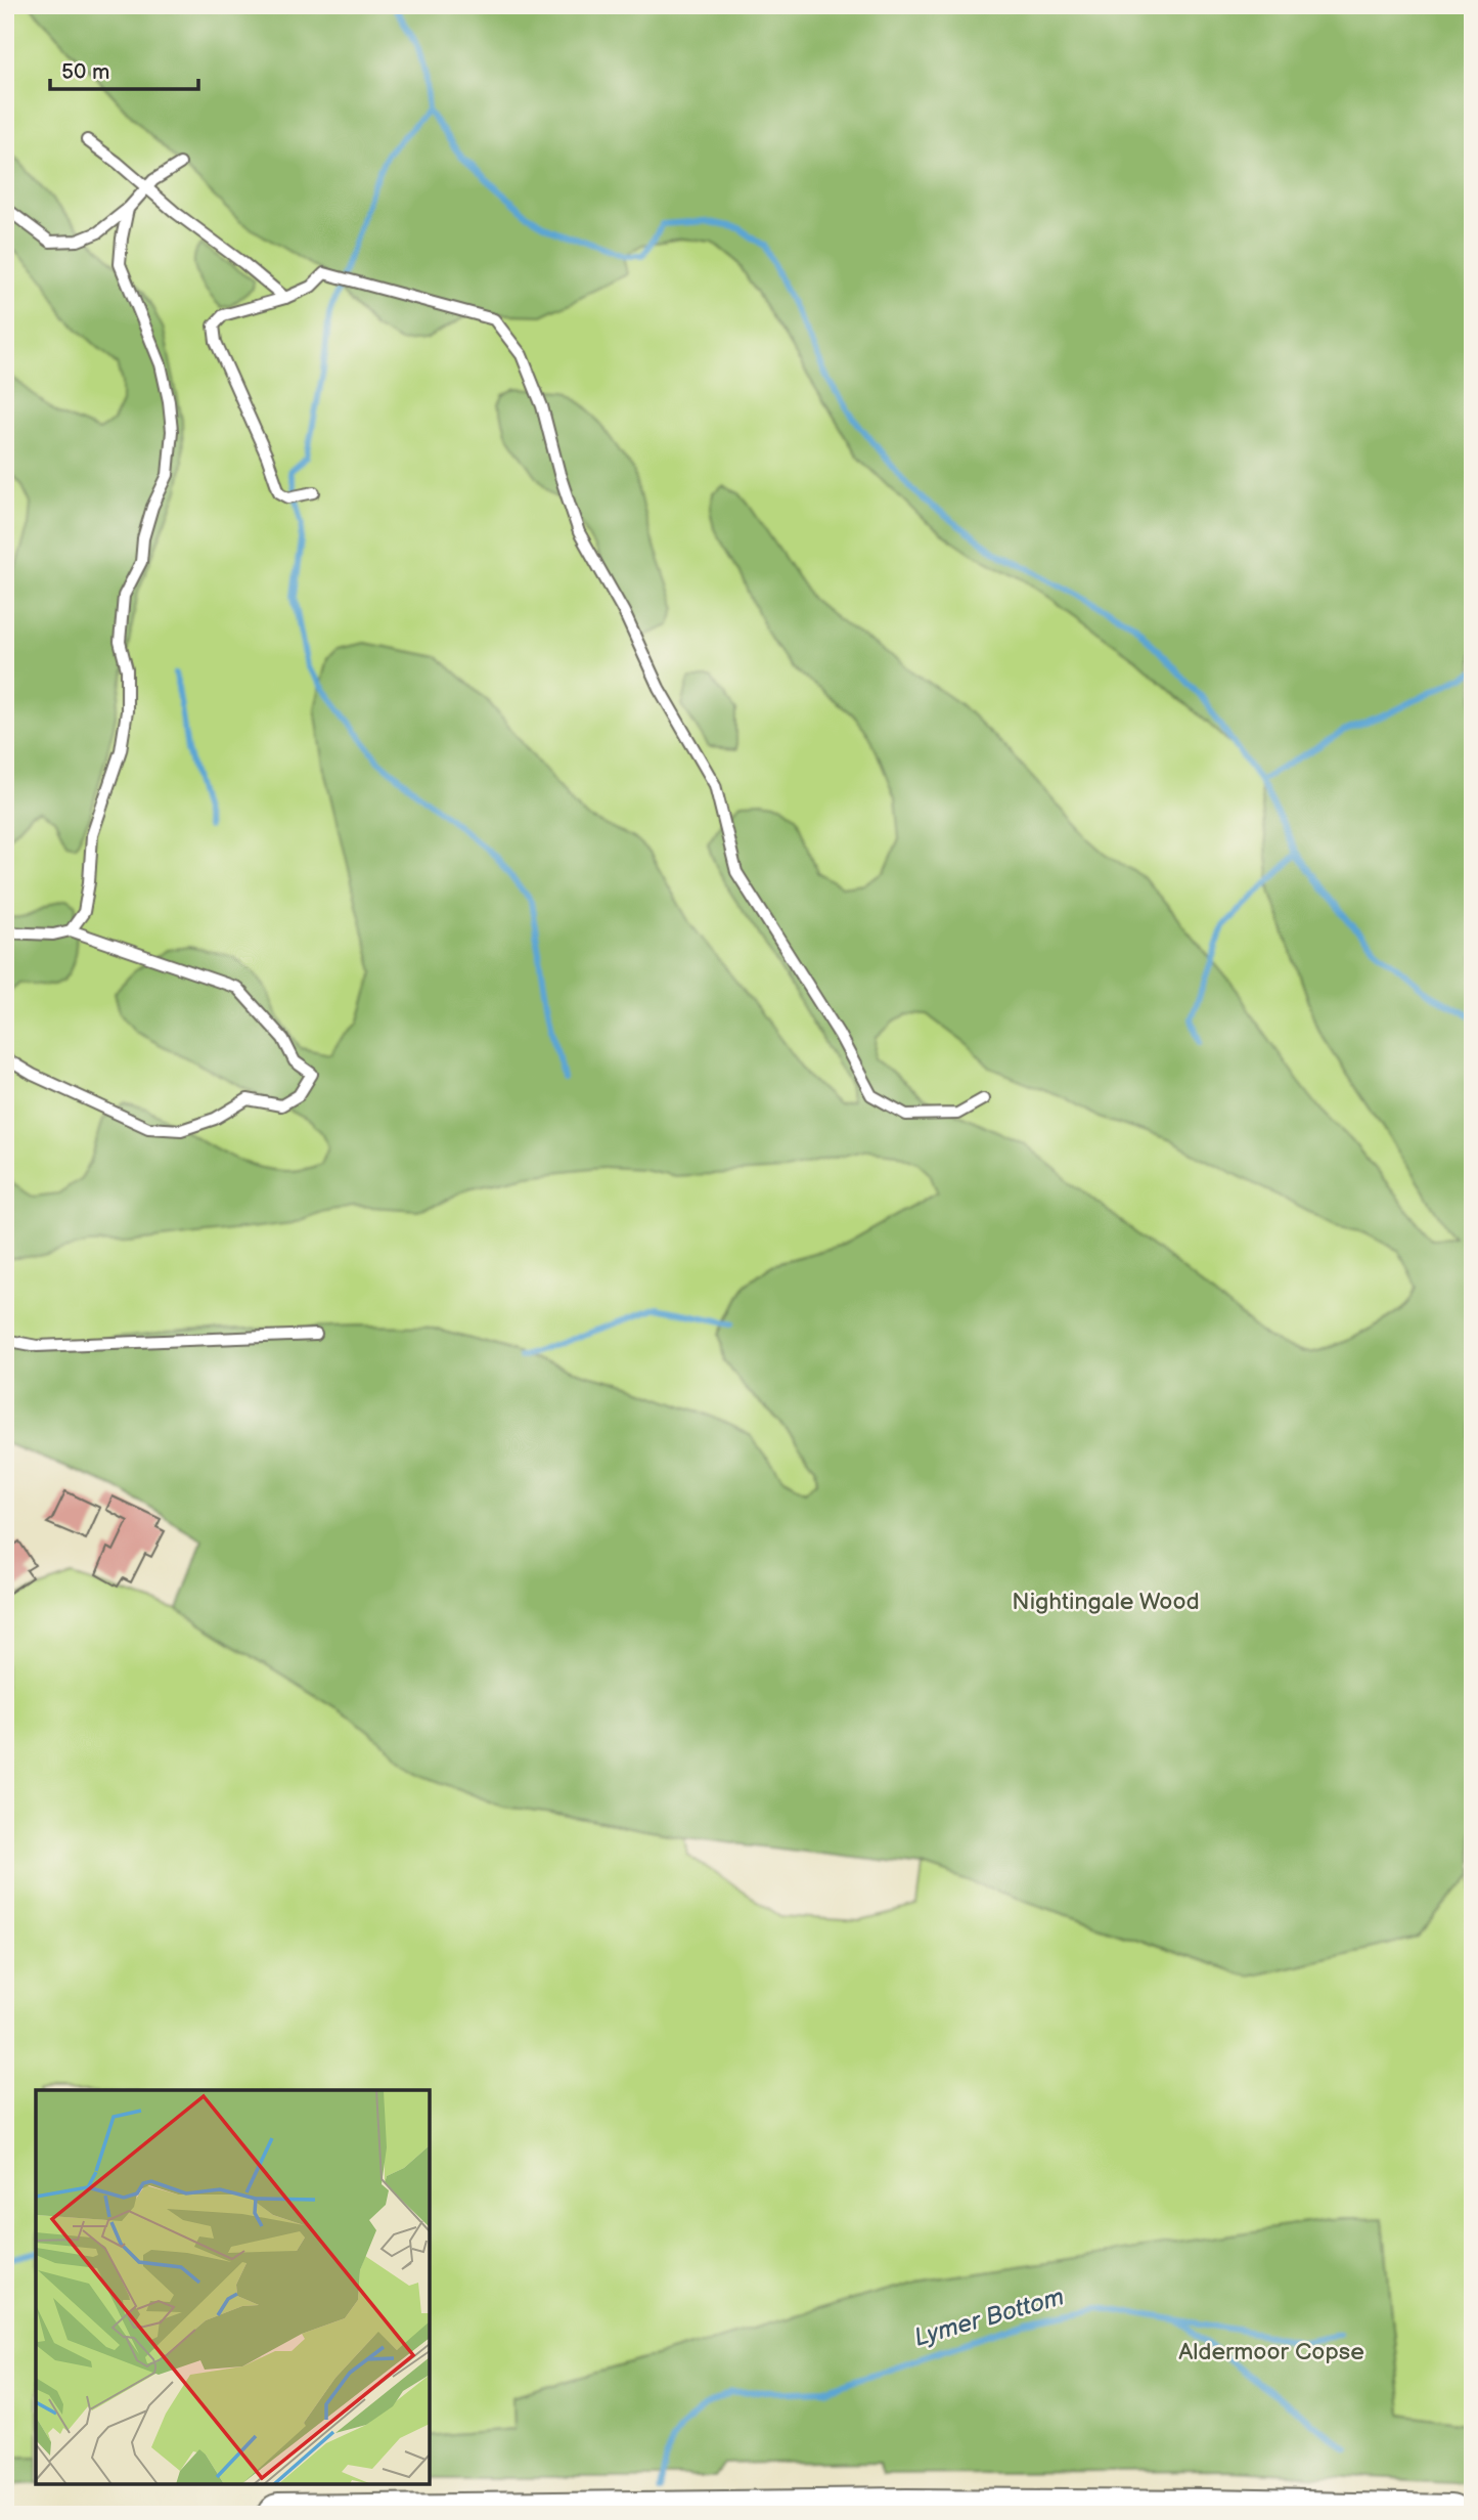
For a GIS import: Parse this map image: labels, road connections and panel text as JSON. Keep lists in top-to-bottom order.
{
  "water": ["Lymer Bottom"],
  "parks": ["Nightingale Wood", "Aldermoor Copse"],
  "scale_bar": "50 m"
}
